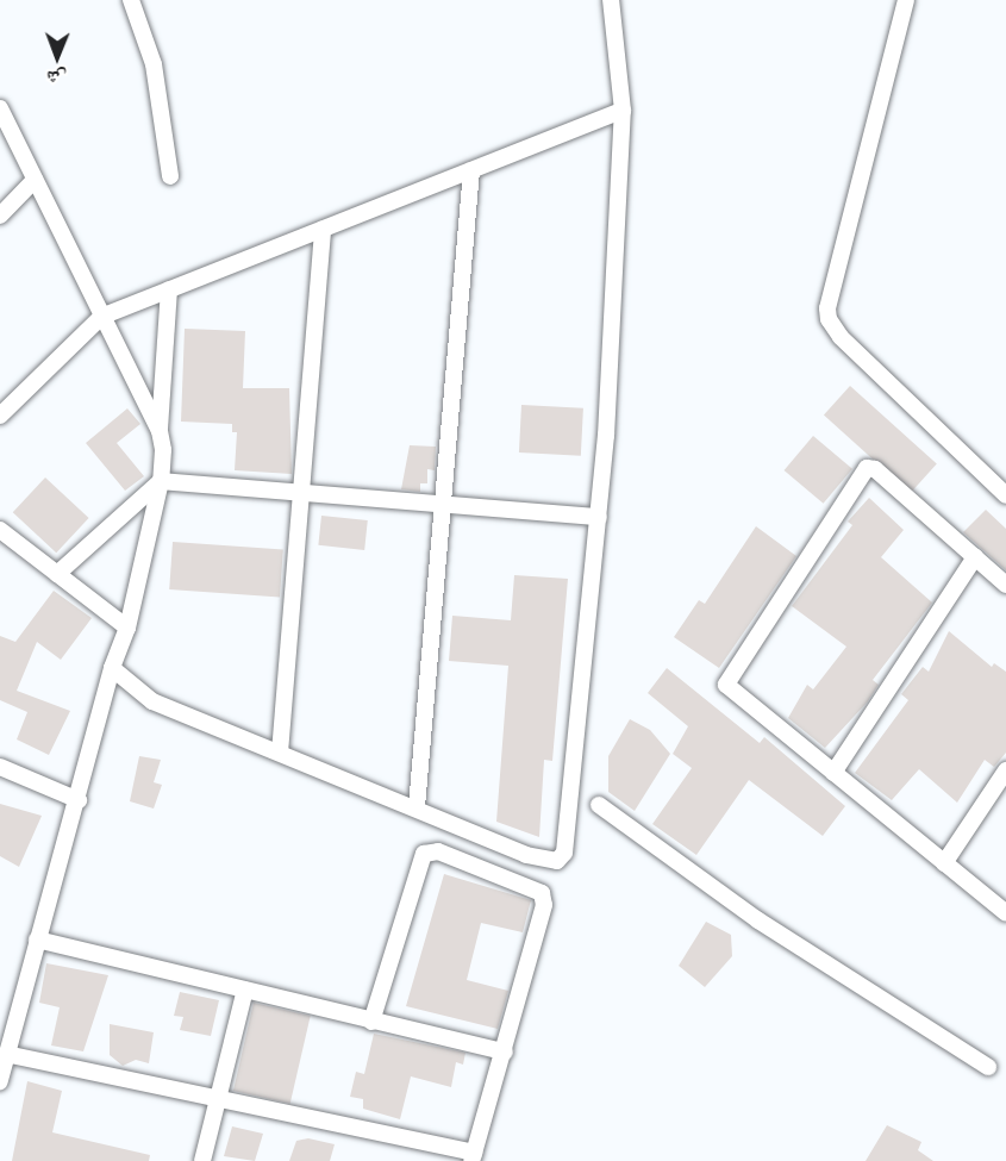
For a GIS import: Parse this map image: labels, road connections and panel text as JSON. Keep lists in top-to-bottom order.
{
  "north": "bottom"
}
